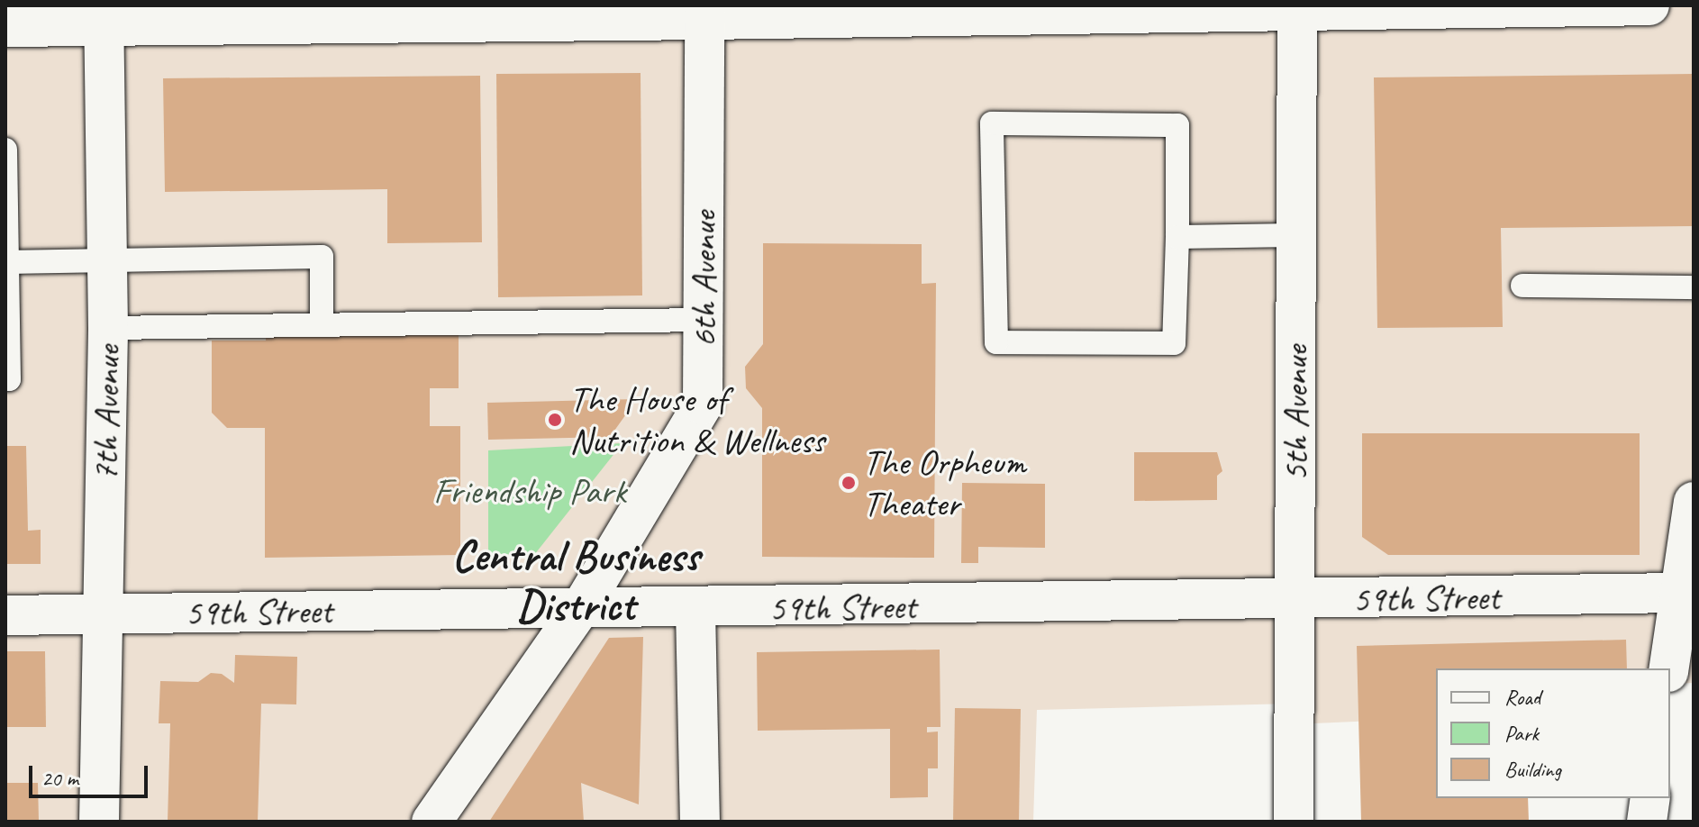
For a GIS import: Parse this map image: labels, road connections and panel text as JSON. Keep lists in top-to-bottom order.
{
  "streets": {
    "street": [
      "6th Avenue",
      "7th Avenue",
      "5th Avenue",
      "59th Street"
    ]
  },
  "crossings": [
    ["6th Avenue", "59th Street"],
    ["7th Avenue", "59th Street"],
    ["5th Avenue", "59th Street"]
  ],
  "districts": ["Central Business District"],
  "parks": ["Friendship Park"],
  "places": ["The House of Nutrition & Wellness", "The Orpheum Theater"],
  "legend": ["Road", "Park", "Building"],
  "scale_bar": "20 m"
}
